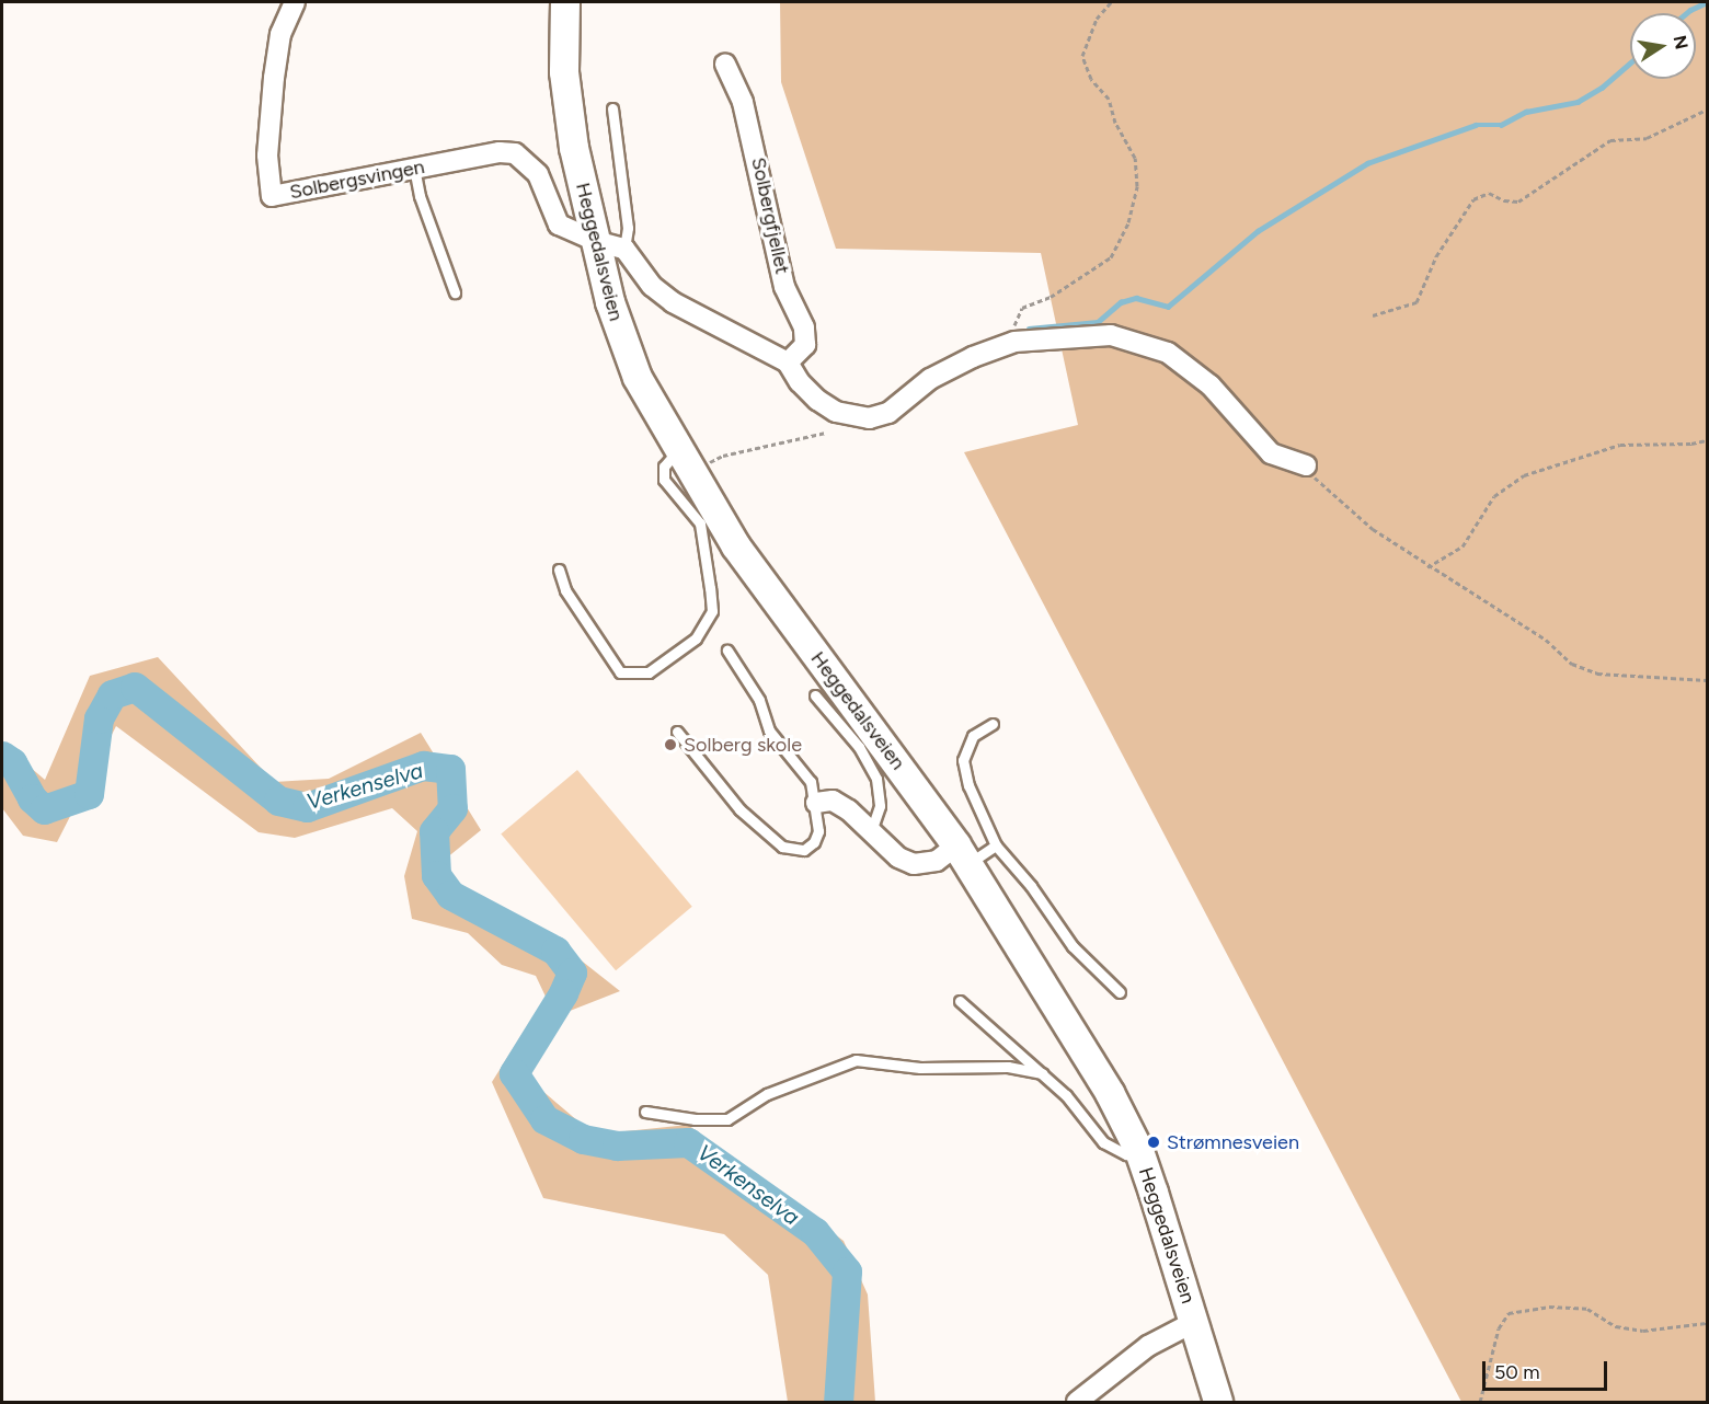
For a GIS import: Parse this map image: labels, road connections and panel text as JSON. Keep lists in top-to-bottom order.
{
  "streets": {
    "main road": ["Heggedalsveien"],
    "street": ["Solbergsvingen", "Solbergfjellet"]
  },
  "crossings": [
    ["Solbergsvingen", "Heggedalsveien"]
  ],
  "water": ["Verkenselva"],
  "places": ["Solberg skole", "Strømnesveien"],
  "scale_bar": "50 m",
  "north": "right"
}
